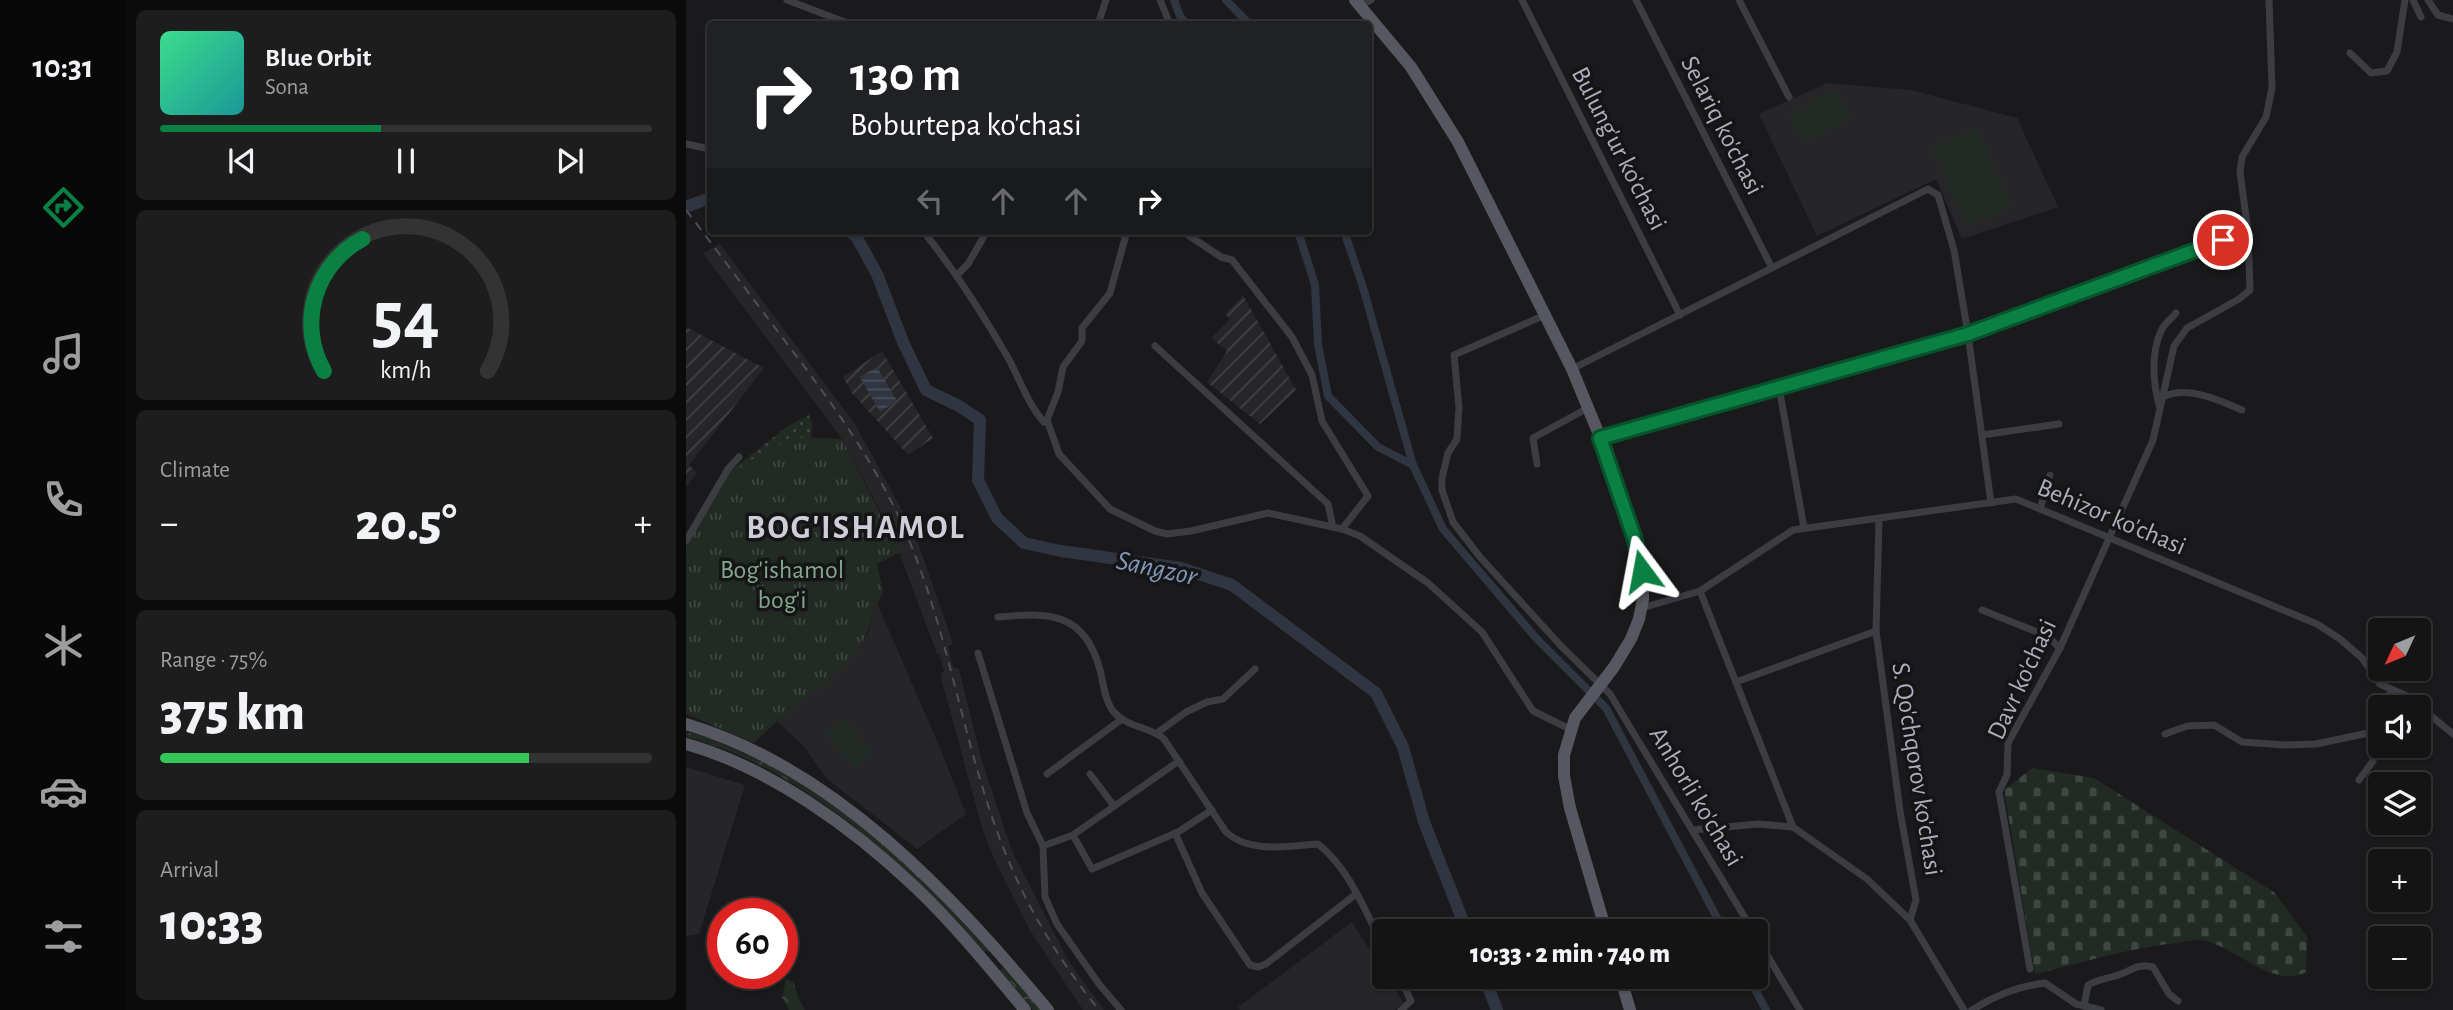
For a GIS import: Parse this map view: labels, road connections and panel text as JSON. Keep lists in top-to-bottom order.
{
  "streets": {
    "street": [
      "Selariq ko'chasi",
      "Bulung'ur ko'chasi",
      "Behizor ko'chasi",
      "Davr ko'chasi",
      "S. Qo'chqorov ko'chasi",
      "Anhorli ko'chasi"
    ]
  },
  "crossings": [
    ["Behizor ko'chasi", "Davr ko'chasi"],
    ["Behizor ko'chasi", "S. Qo'chqorov ko'chasi"]
  ],
  "districts": ["BOG'ISHAMOL"],
  "water": ["Sangzor"],
  "parks": ["Bog'ishamol bog'i"],
  "north": "bottom left",
  "page": {
    "tabs": "10:31",
    "turn": ["130 m", "Boburtepa ko'chasi"],
    "song": ["Blue Orbit", "Sona"],
    "tile": [
      "Climate",
      ["Range · 75%", "375 km"],
      ["Arrival", "10:33"]
    ],
    "heat": ["−", "20.5°", "+"],
    "map_buttons": ["+", "−"],
    "limit": "60",
    "trip": "10:33 · 2 min · 740 m",
    "gauge": ["54", "km/h"]
  }
}
